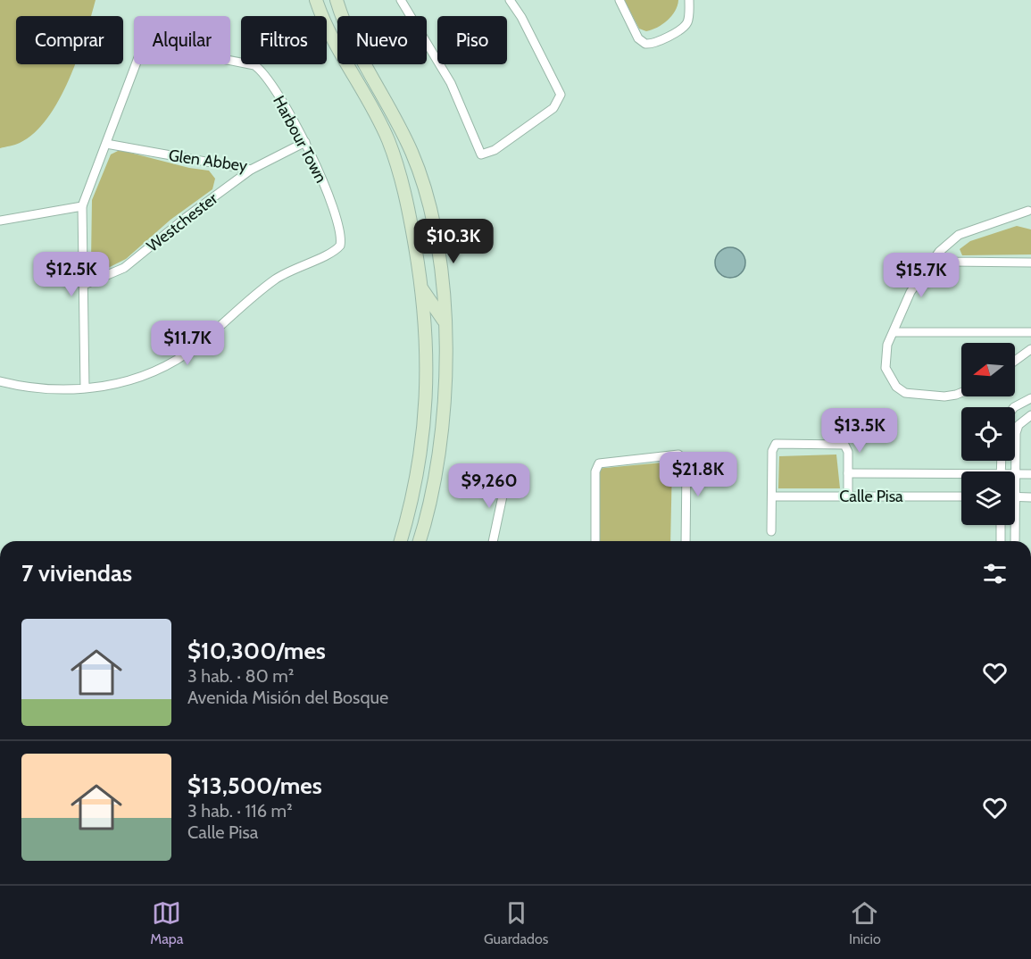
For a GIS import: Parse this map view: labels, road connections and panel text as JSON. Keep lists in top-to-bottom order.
{
  "streets": {
    "street": [
      "Harbour Town",
      "Glen Abbey",
      "Westchester",
      "Calle Pisa"
    ]
  },
  "crossings": [
    ["Harbour Town", "Glen Abbey"],
    ["Glen Abbey", "Westchester"]
  ],
  "north": "left",
  "page": {
    "chip": [
      "Comprar",
      "Alquilar",
      "Filtros",
      "Nuevo",
      "Piso"
    ],
    "price": [
      "$10.3K",
      "$12.5K",
      "$15.7K",
      "$11.7K",
      "$13.5K",
      "$21.8K",
      "$9,260"
    ],
    "heading": "7 viviendas",
    "list": [
      {
        "name": "$10,300/mes",
        "note": "3 hab. · 80 m² · Avenida Misión del Bosque"
      },
      {
        "name": "$13,500/mes",
        "note": "3 hab. · 116 m² · Calle Pisa"
      }
    ],
    "tabs": ["Mapa", "Guardados", "Inicio"]
  }
}
